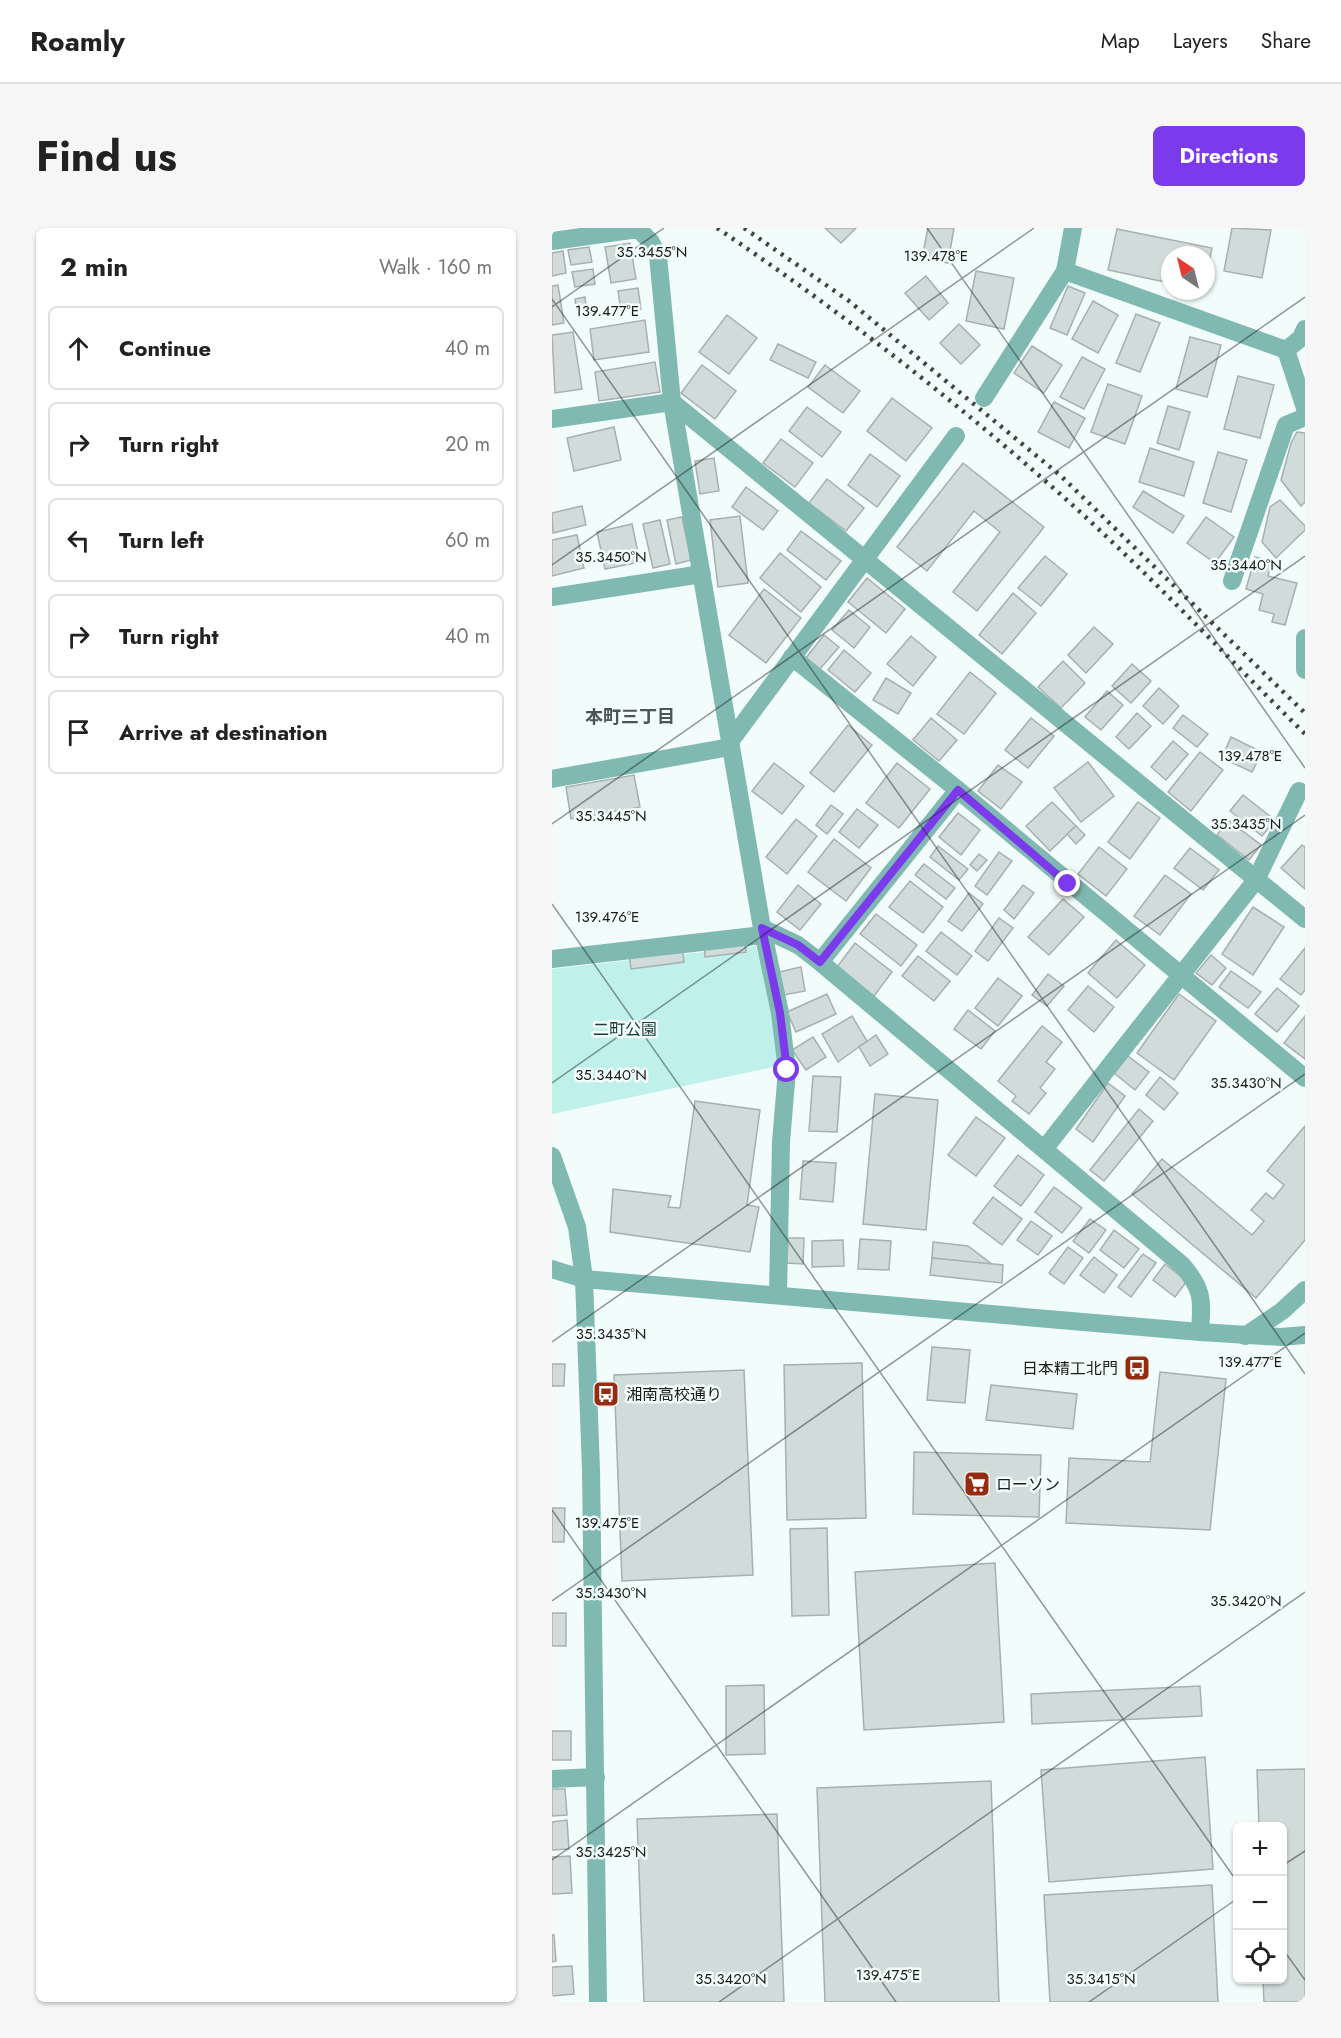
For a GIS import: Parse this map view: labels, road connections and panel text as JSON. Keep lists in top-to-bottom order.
{
  "districts": ["本町三丁目"],
  "parks": ["二町公園"],
  "places": {
    "bus stop": ["日本精工北門", "湘南高校通り"],
    "supermarket": ["ローソン"]
  },
  "north": "top left",
  "page": {
    "header": "Roamly",
    "nav": ["Map", "Layers", "Share"],
    "title": "Find us",
    "buttons": "Directions",
    "heading": ["2 min", "Walk · 160 m"],
    "list": [
      ["Continue", "40 m"],
      ["Turn right", "20 m"],
      ["Turn left", "60 m"],
      ["Turn right", "40 m"],
      "Arrive at destination"
    ],
    "map_buttons": ["+", "−"]
  },
  "coordinates": [
    "35.3455°N",
    "139.478°E",
    "139.477°E",
    "35.3450°N",
    "35.3440°N",
    "35.3445°N",
    "35.3435°N",
    "139.476°E",
    "35.3430°N",
    "139.475°E",
    "35.3420°N",
    "35.3425°N",
    "35.3415°N"
  ]
}
